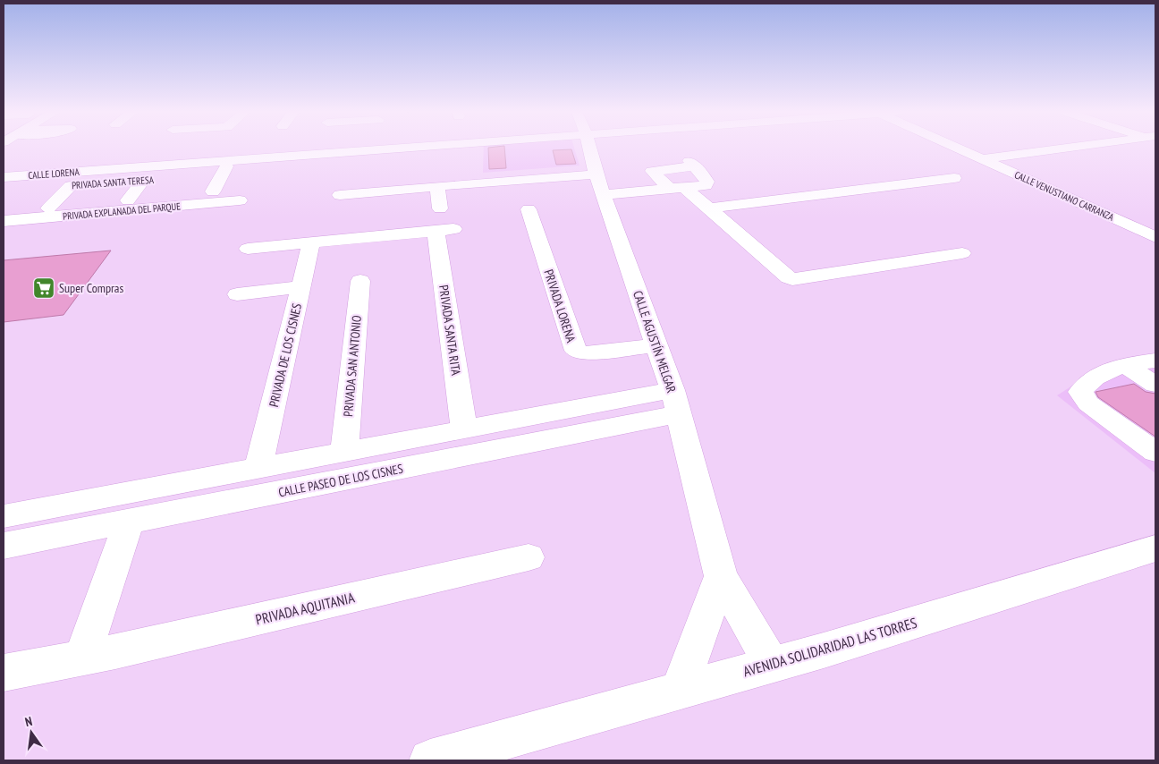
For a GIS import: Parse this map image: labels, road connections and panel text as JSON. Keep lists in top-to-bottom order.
{
  "streets": {
    "street": [
      "CALLE LORENA",
      "PRIVADA SANTA TERESA",
      "CALLE VENUSTIANO CARRANZA",
      "PRIVADA EXPLANADA DEL PARQUE",
      "PRIVADA LORENA",
      "PRIVADA SANTA RITA",
      "CALLE AGUSTÍN MELGAR",
      "PRIVADA DE LOS CISNES",
      "PRIVADA SAN ANTONIO",
      "CALLE PASEO DE LOS CISNES",
      "PRIVADA AQUITANIA",
      "AVENIDA SOLIDARIDAD LAS TORRES"
    ]
  },
  "crossings": [
    ["PRIVADA LORENA", "CALLE AGUSTÍN MELGAR"],
    ["CALLE AGUSTÍN MELGAR", "CALLE PASEO DE LOS CISNES"],
    ["CALLE AGUSTÍN MELGAR", "AVENIDA SOLIDARIDAD LAS TORRES"]
  ],
  "places": {
    "supermarket": ["Super Compras"]
  },
  "north": "top"
}
